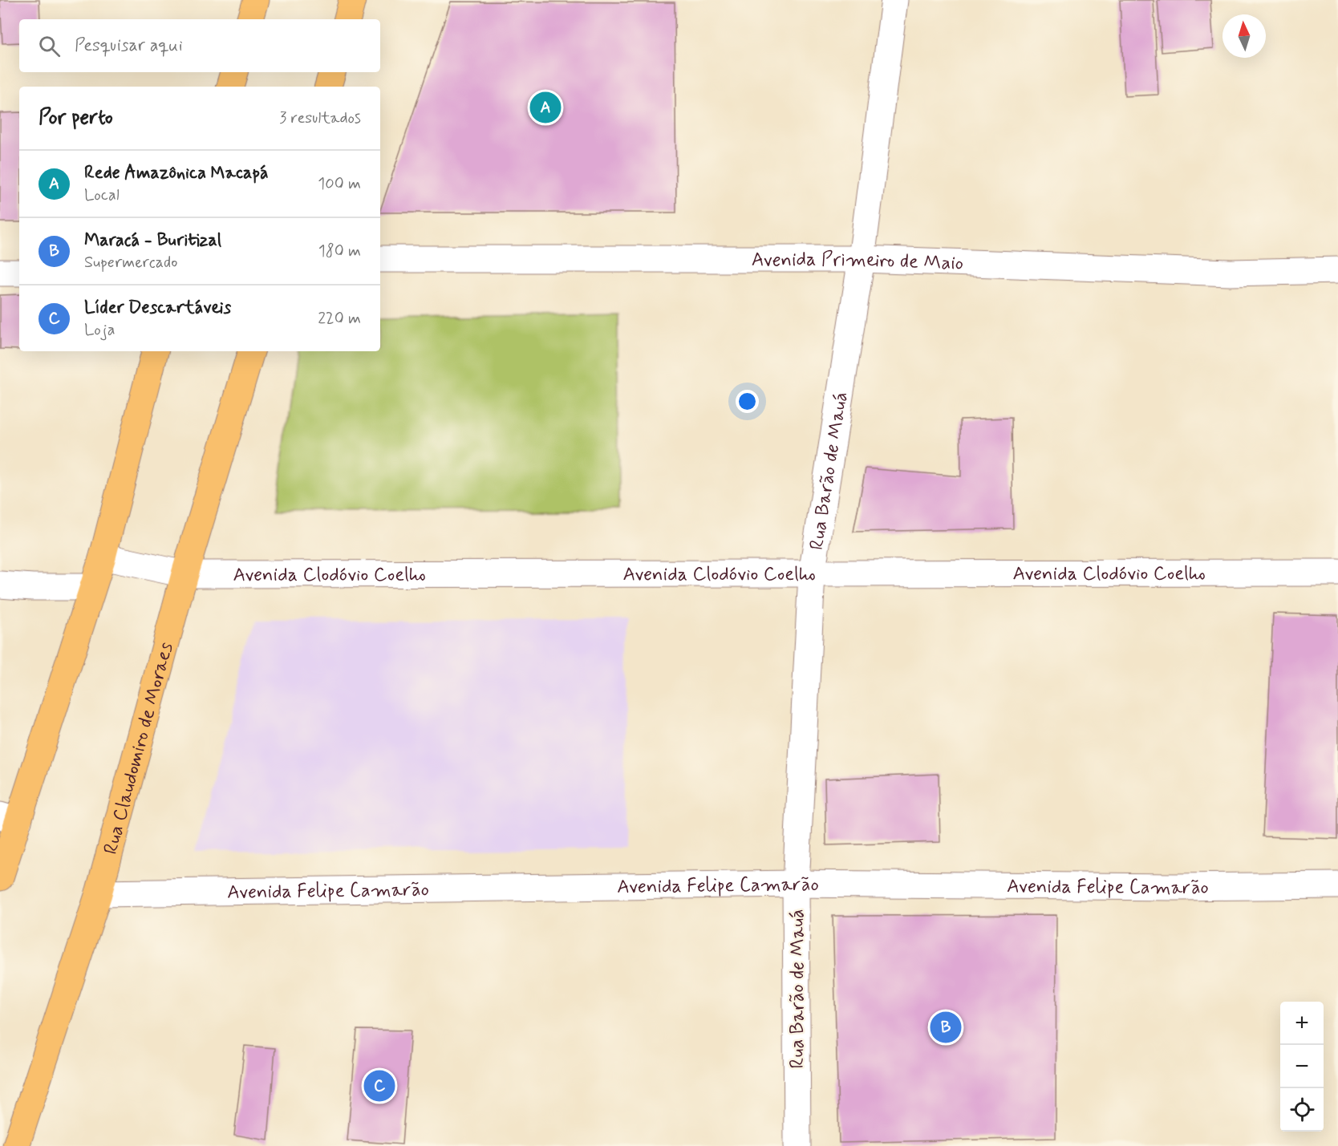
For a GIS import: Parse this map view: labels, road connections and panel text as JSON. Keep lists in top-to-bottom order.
{
  "streets": {
    "main road": ["Rua Claudomiro de Moraes"],
    "street": [
      "Avenida Primeiro de Maio",
      "Rua Barão de Mauá",
      "Avenida Clodóvio Coelho",
      "Avenida Felipe Camarão"
    ]
  },
  "crossings": [
    ["Avenida Primeiro de Maio", "Rua Barão de Mauá"],
    ["Rua Barão de Mauá", "Avenida Clodóvio Coelho"],
    ["Rua Barão de Mauá", "Avenida Felipe Camarão"],
    ["Avenida Clodóvio Coelho", "Rua Claudomiro de Moraes"],
    ["Rua Claudomiro de Moraes", "Avenida Felipe Camarão"]
  ],
  "north": "top",
  "page": {
    "search": "Pesquisar aqui",
    "heading": ["Por perto", "3 resultados"],
    "pins": ["A", "B", "C"],
    "list": [
      {
        "mark": "A",
        "name": "Rede Amazônica Macapá",
        "note": "Local",
        "value": "100 m"
      },
      {
        "mark": "B",
        "name": "Maracá - Buritizal",
        "note": "Supermercado",
        "value": "180 m"
      },
      {
        "mark": "C",
        "name": "Líder Descartáveis",
        "note": "Loja",
        "value": "220 m"
      }
    ],
    "map_buttons": ["+", "−"]
  }
}
